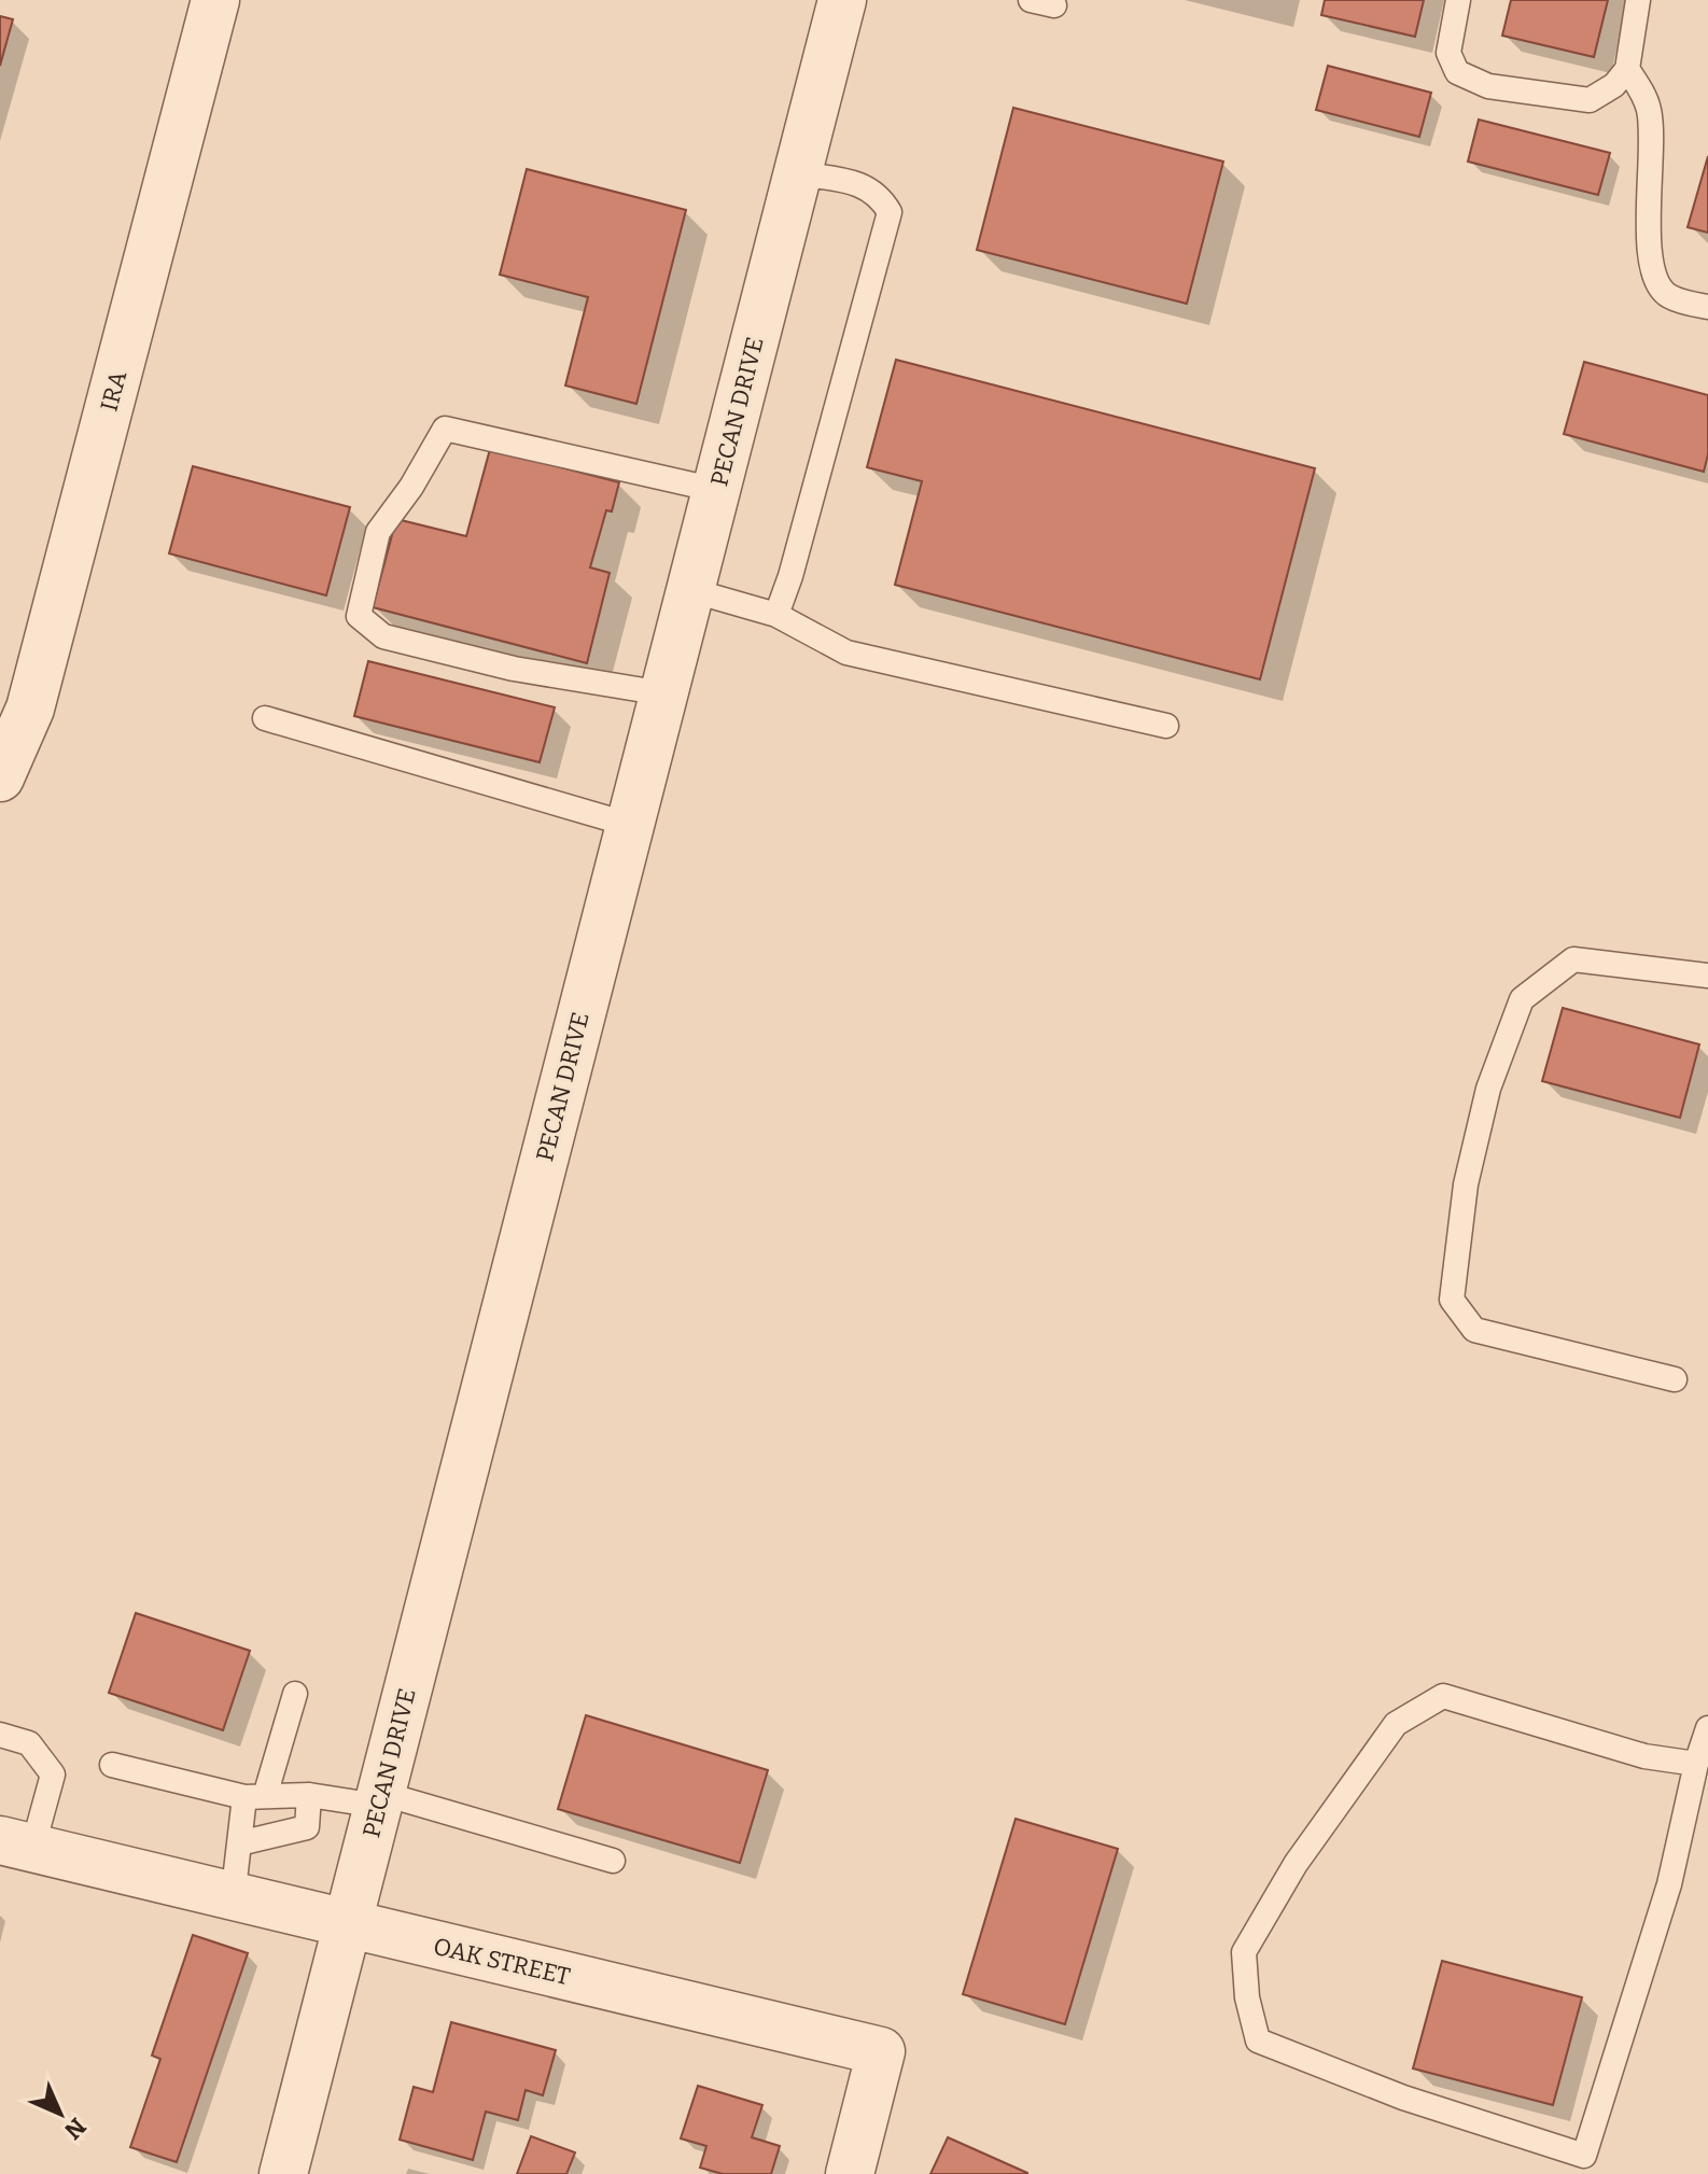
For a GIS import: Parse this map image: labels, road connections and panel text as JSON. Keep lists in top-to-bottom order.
{
  "streets": {
    "street": ["IRA", "PECAN DRIVE", "OAK STREET"]
  },
  "crossings": [
    ["PECAN DRIVE", "OAK STREET"]
  ],
  "north": "bottom right"
}
